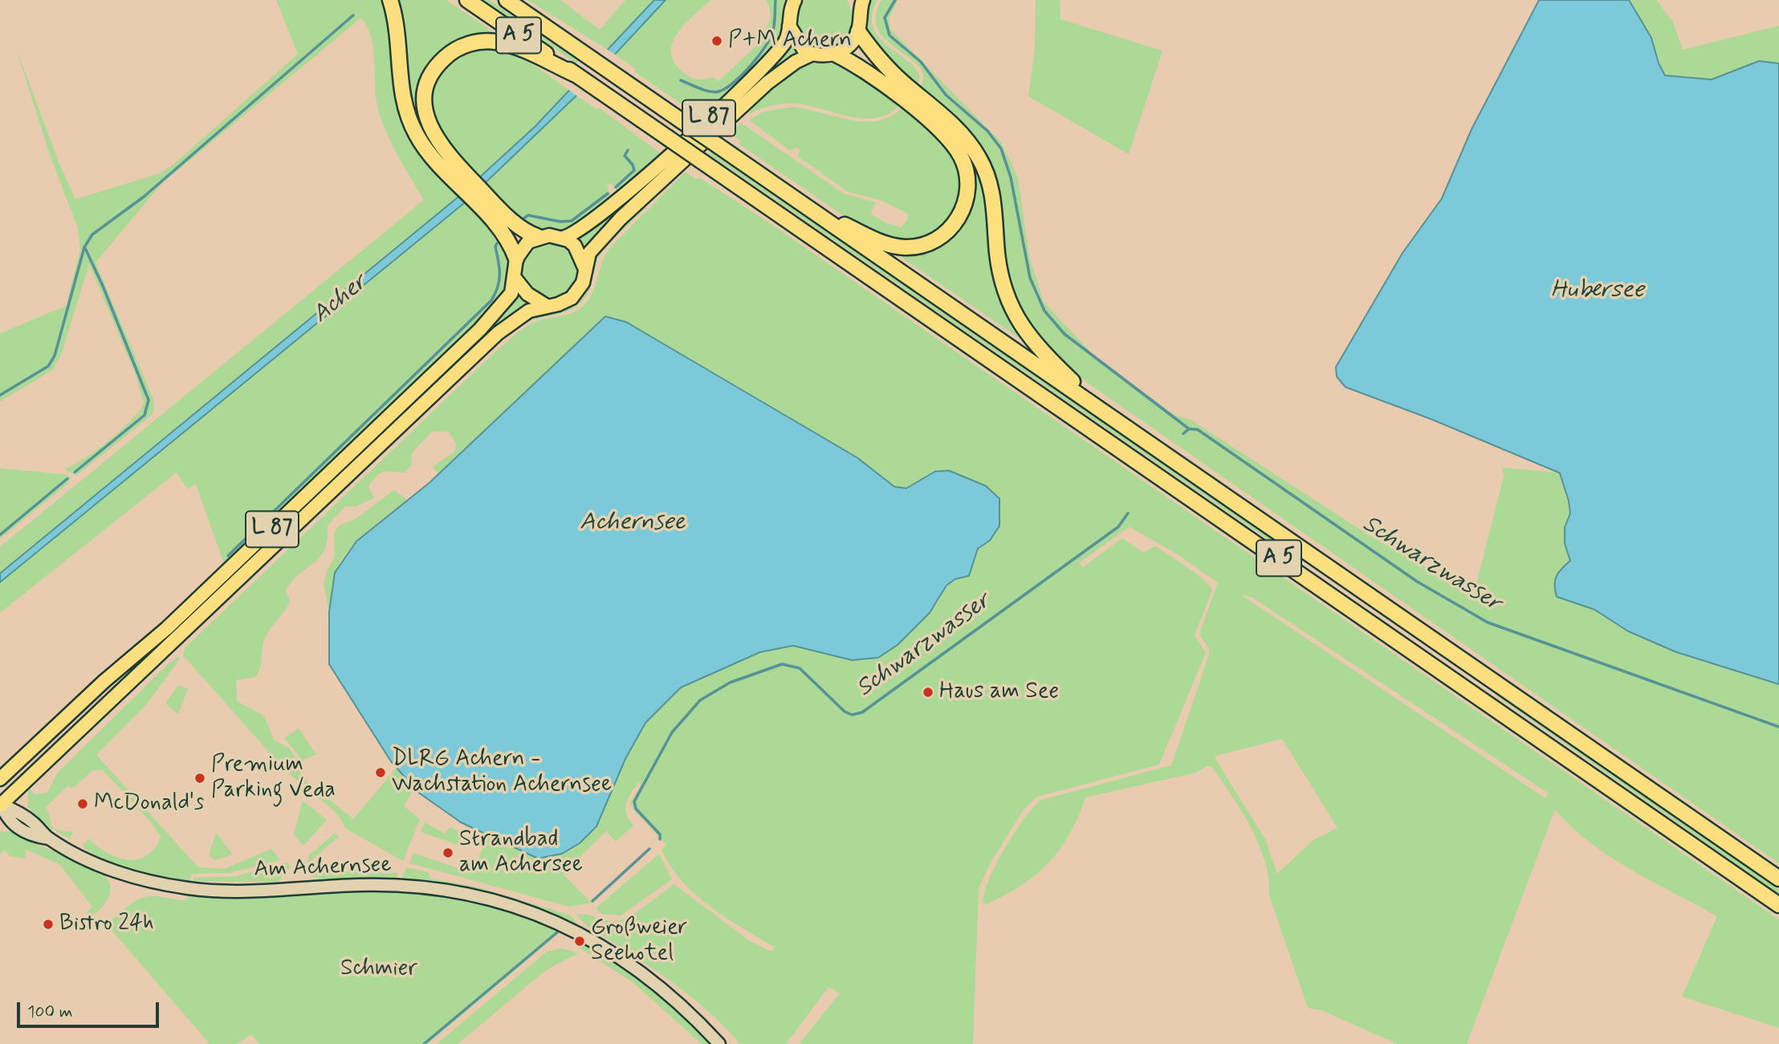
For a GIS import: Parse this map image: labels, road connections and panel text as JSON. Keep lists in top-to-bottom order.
{
  "streets": {
    "highway": ["A 5"],
    "main road": ["L 87"],
    "street": ["Am Achernsee"]
  },
  "water": [
    "Hubersee",
    "Acher",
    "Achernsee",
    "Schwarzwasser"
  ],
  "parks": ["Schmier"],
  "places": [
    "P+M Achern",
    "Haus am See",
    "DLRG Achern - Wachstation Achernsee",
    "Premium Parking Veda",
    "McDonald's",
    "Strandbad am Achersee",
    "Bistro 24h",
    "Großweier Seehotel"
  ],
  "scale_bar": "100 m"
}
